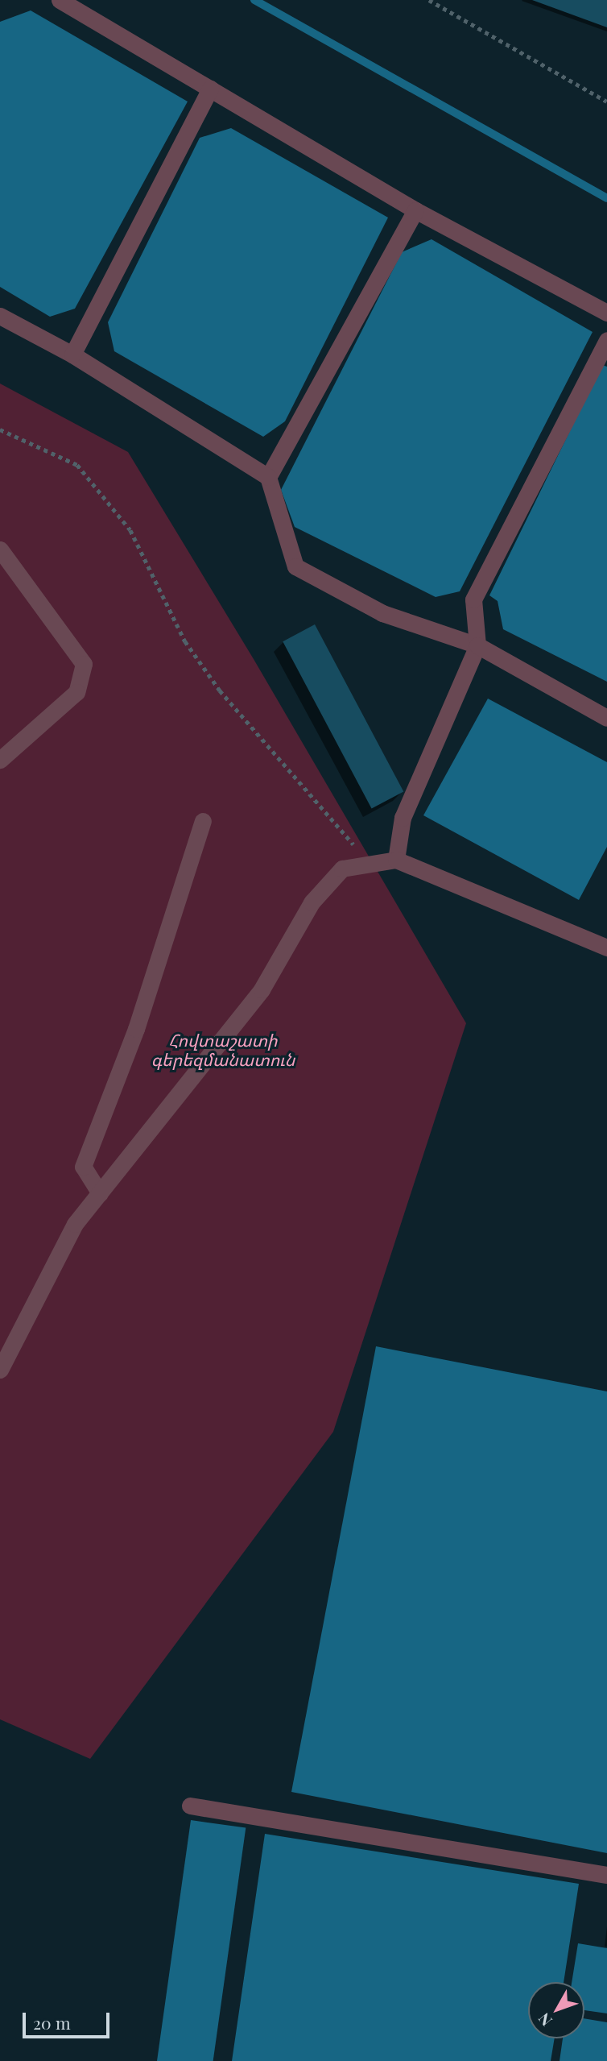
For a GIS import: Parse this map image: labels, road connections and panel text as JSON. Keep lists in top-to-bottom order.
{
  "parks": ["Հովտաշատի գերեզմանատուն"],
  "scale_bar": "20 m",
  "north": "bottom left"
}
